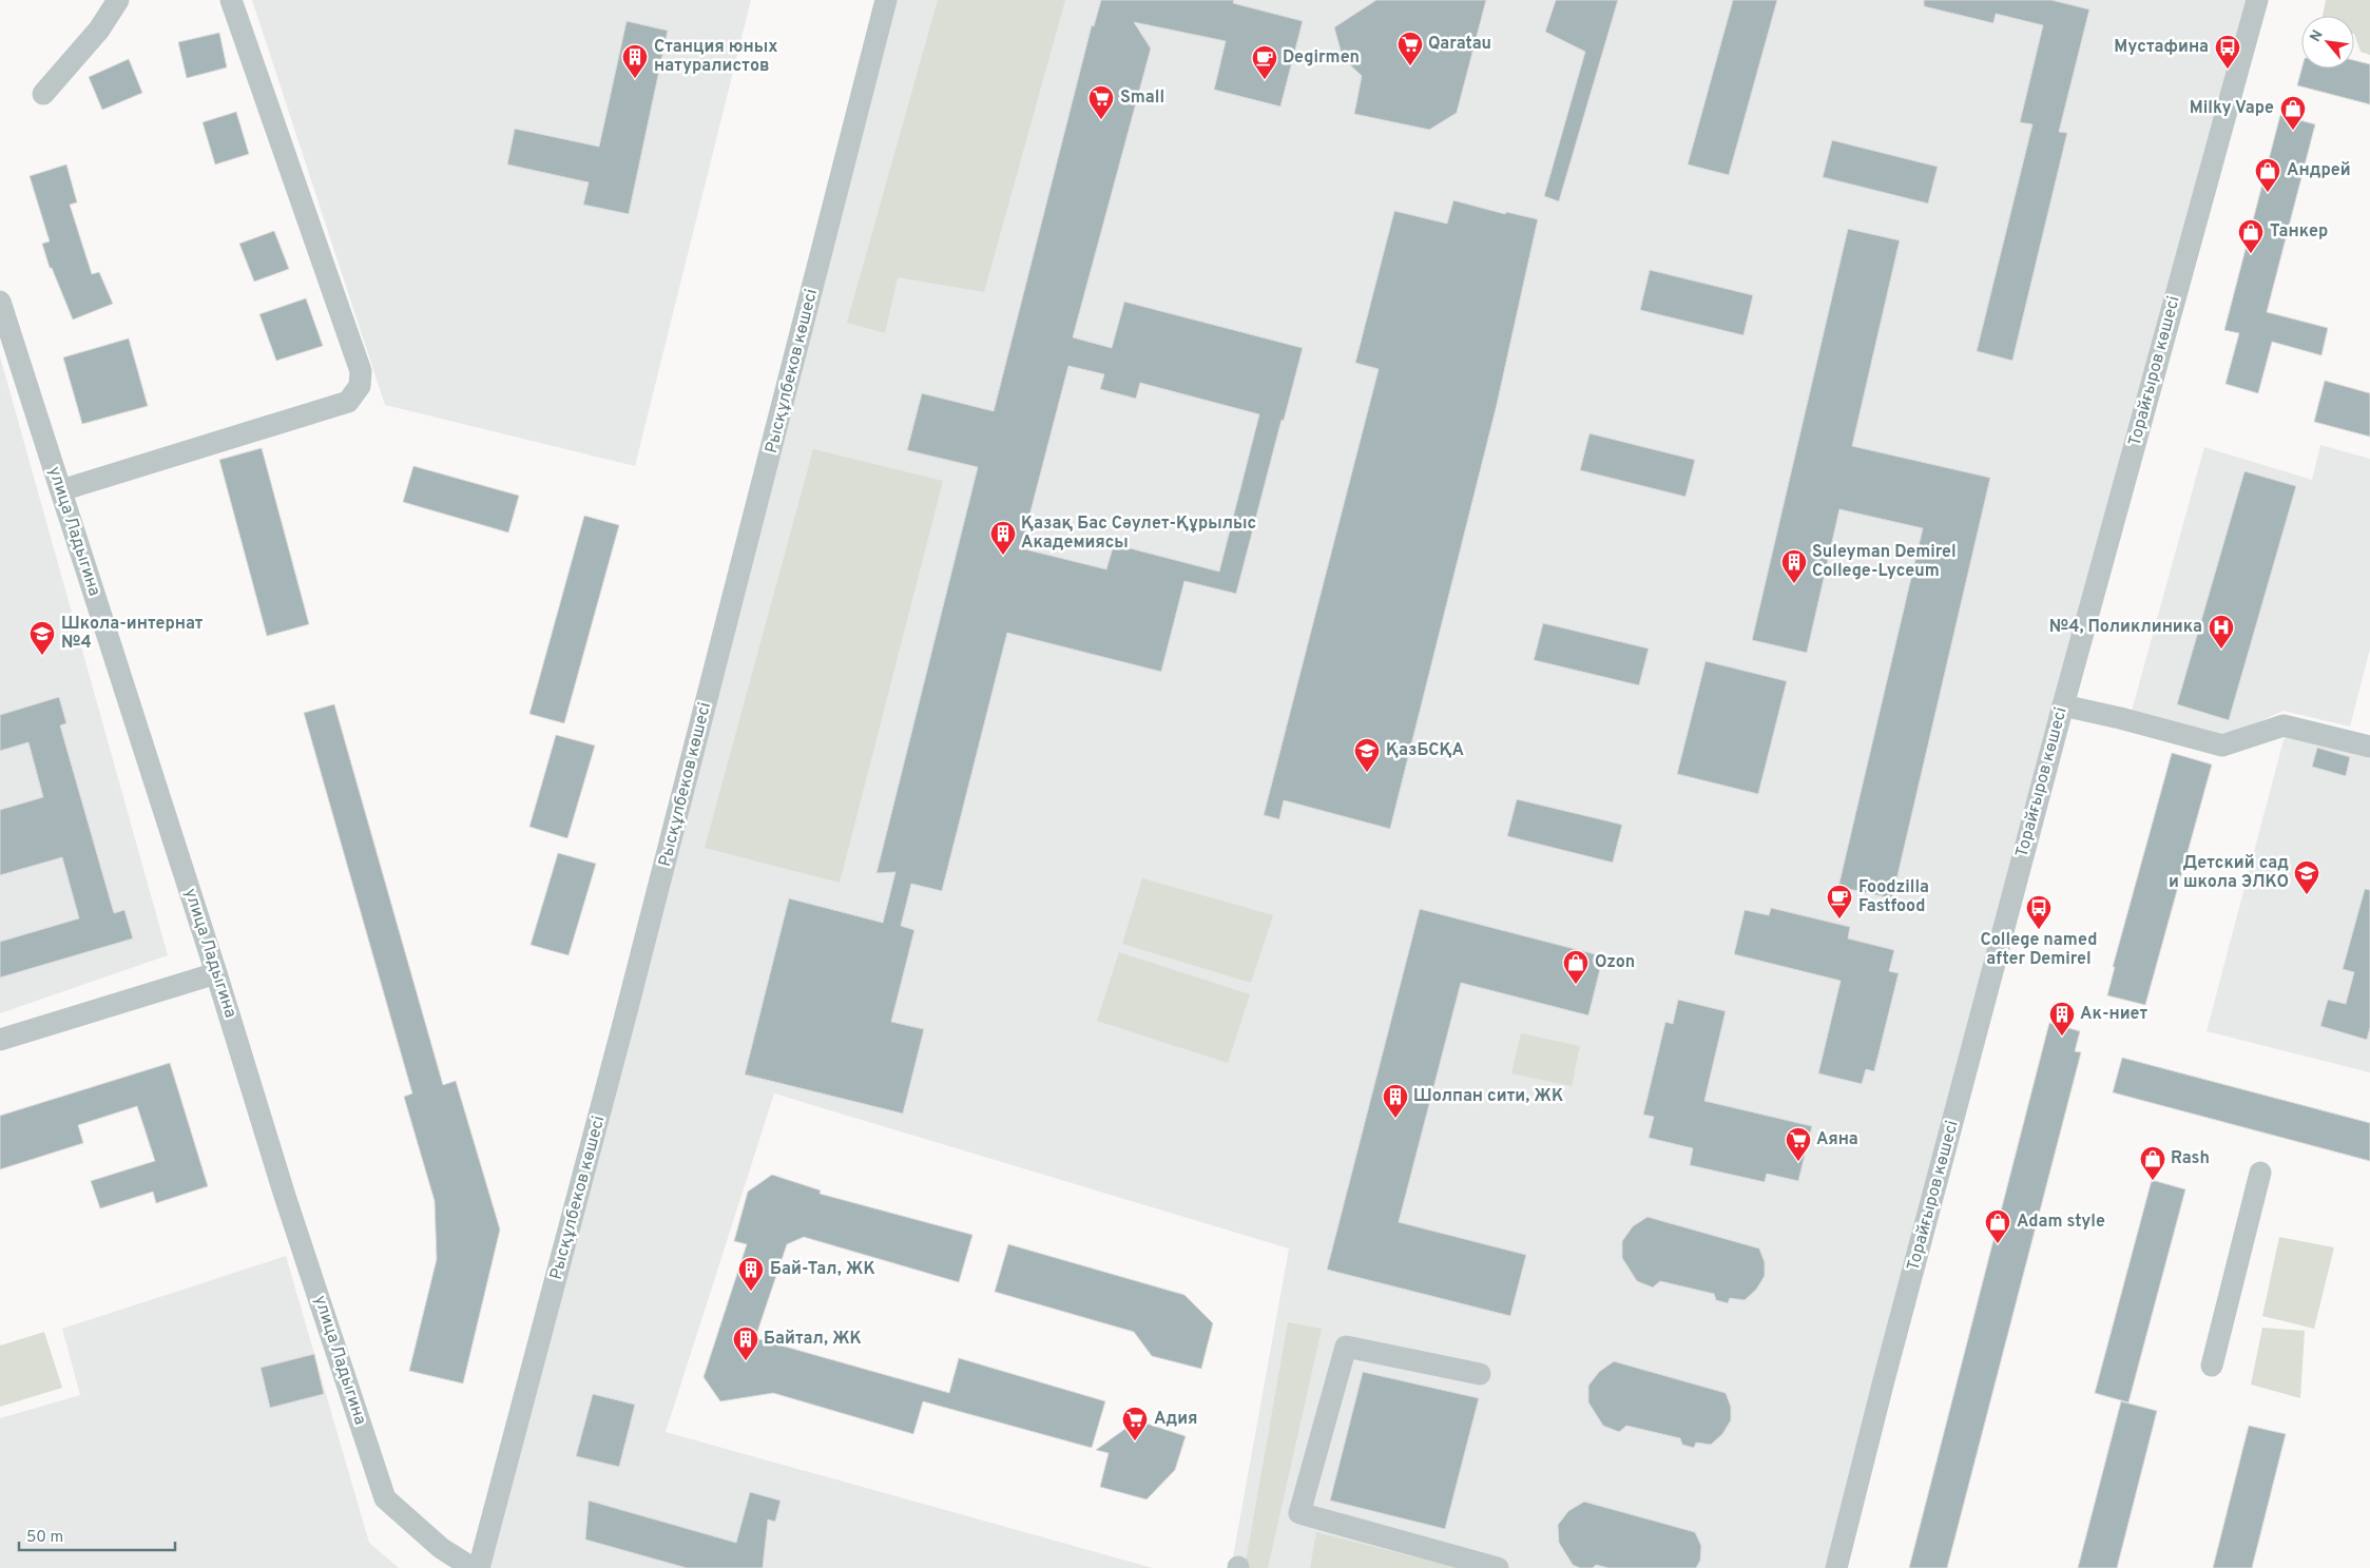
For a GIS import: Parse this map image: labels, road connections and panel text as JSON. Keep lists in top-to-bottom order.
{
  "streets": {
    "street": ["Рысқұлбеков көшесі", "Торайғыров көшесі", "улица Ладыгина"]
  },
  "places": {
    "supermarket": [
      "Qaratau",
      "Small",
      "Аяна",
      "Адия"
    ],
    "bus stop": ["Мустафина", "College named after Demirel"],
    "building": [
      "Станция юных натуралистов",
      "Қазақ Бас Сәулет-Құрылыс Академиясы",
      "Suleyman Demirel College-Lyceum",
      "Ак-ниет",
      "Шолпан сити, ЖК",
      "Бай-Тал, ЖК",
      "Байтал, ЖК"
    ],
    "cafe": ["Degirmen", "Foodzilla Fastfood"],
    "shop": [
      "Milky Vape",
      "Андрей",
      "Танкер",
      "Ozon",
      "Rash",
      "Adam style"
    ],
    "hospital": ["№4, Поликлиника"],
    "school or university": ["Школа-интернат №4", "ҚазБСҚА", "Детский сад и школа ЭЛКО"]
  },
  "scale_bar": "50 m",
  "north": "top left"
}
